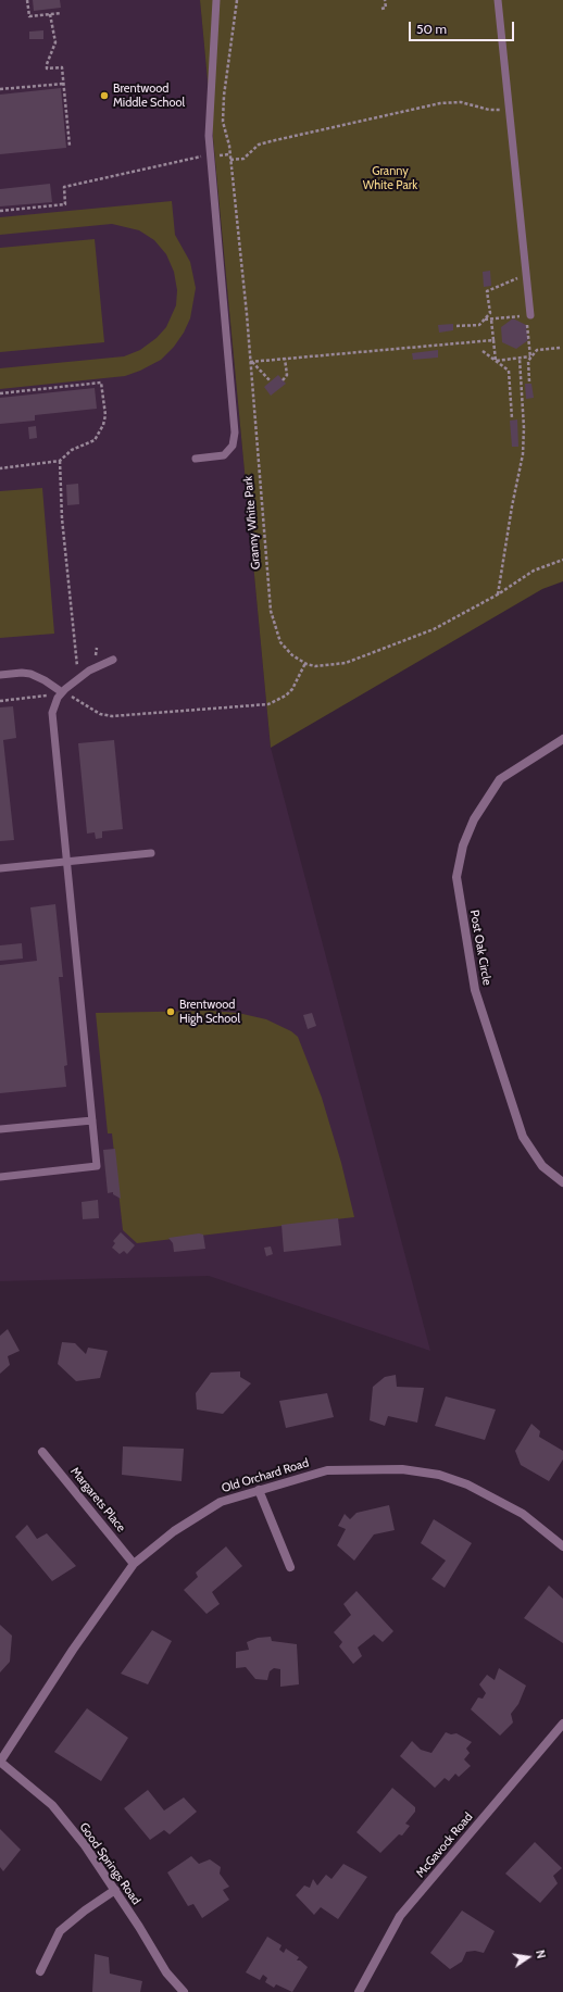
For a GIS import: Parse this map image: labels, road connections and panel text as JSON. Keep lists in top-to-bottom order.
{
  "streets": {
    "street": [
      "Post Oak Circle",
      "Old Orchard Road",
      "Margarets Place",
      "McGavock Road",
      "Good Springs Road"
    ],
    "path": ["Granny White Park"]
  },
  "crossings": [
    ["Old Orchard Road", "Margarets Place"],
    ["Old Orchard Road", "Good Springs Road"]
  ],
  "parks": ["Granny White Park"],
  "places": ["Brentwood Middle School", "Brentwood High School"],
  "scale_bar": "50 m",
  "north": "right"
}
